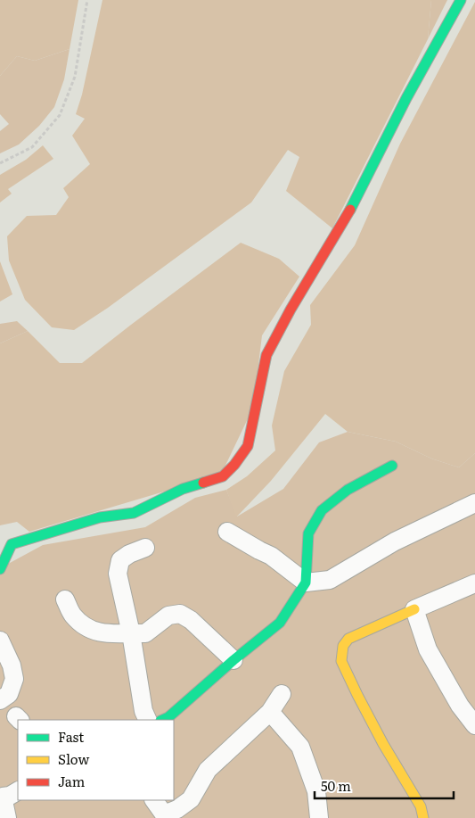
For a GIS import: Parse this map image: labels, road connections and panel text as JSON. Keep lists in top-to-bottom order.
{
  "legend": ["Fast", "Slow", "Jam"],
  "scale_bar": "50 m"
}
